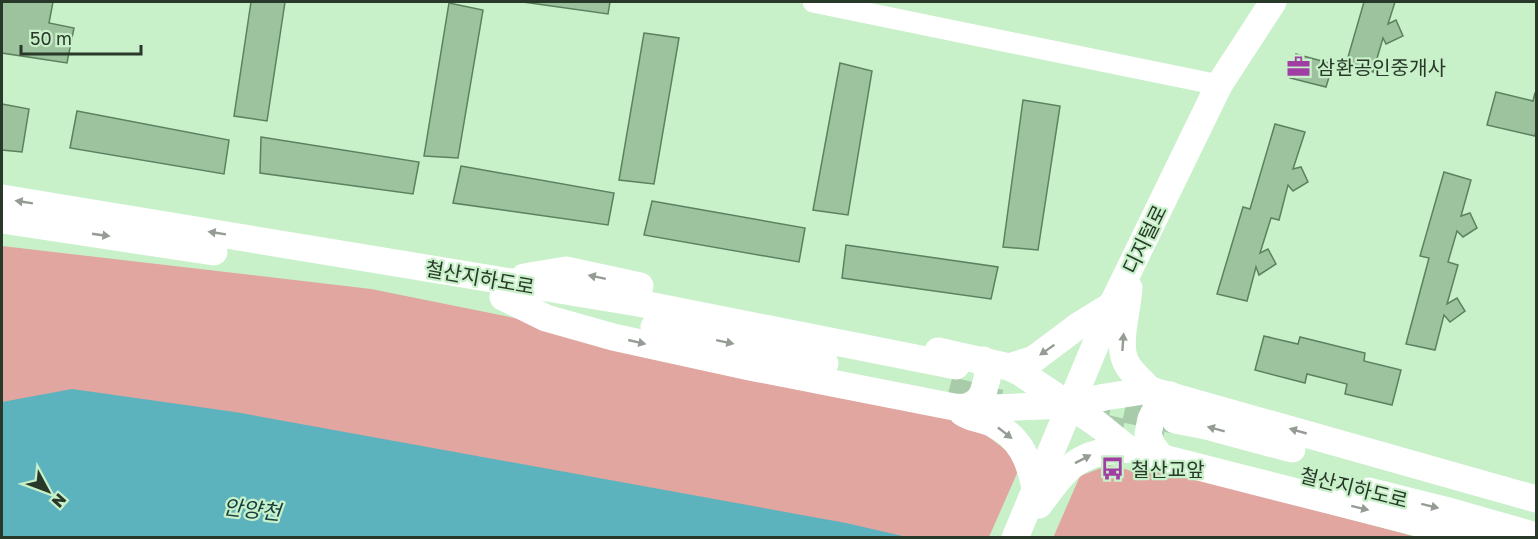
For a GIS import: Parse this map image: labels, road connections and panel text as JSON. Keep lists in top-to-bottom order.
{
  "streets": {
    "main road": ["디지털로", "철산지하도로"]
  },
  "water": ["안양천"],
  "places": {
    "office": ["삼환공인중개사"],
    "bus stop": ["철산교앞"]
  },
  "scale_bar": "50 m",
  "north": "bottom right"
}
